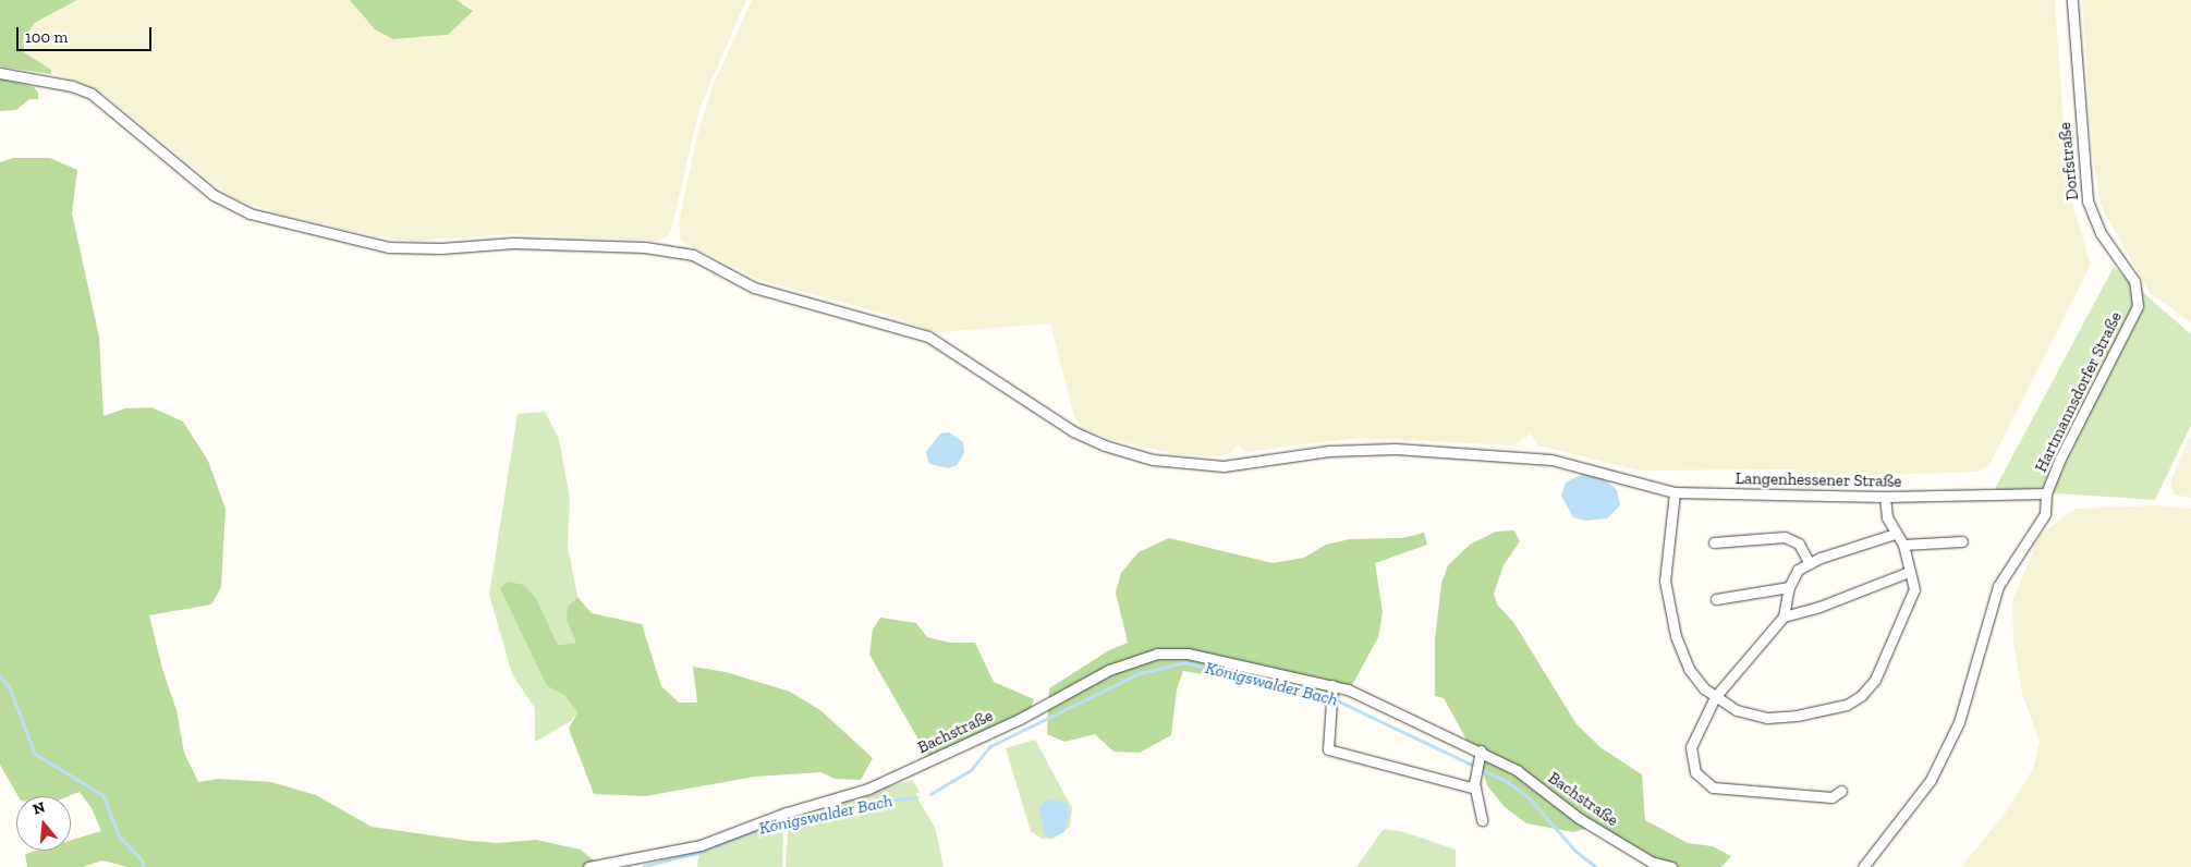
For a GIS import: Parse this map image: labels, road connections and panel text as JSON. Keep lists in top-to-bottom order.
{
  "streets": {
    "street": [
      "Dorfstraße",
      "Hartmannsdorfer Straße",
      "Langenhessener Straße",
      "Bachstraße"
    ]
  },
  "crossings": [
    ["Dorfstraße", "Hartmannsdorfer Straße"],
    ["Hartmannsdorfer Straße", "Langenhessener Straße"]
  ],
  "water": ["Königswalder Bach"],
  "scale_bar": "100 m",
  "north": "top"
}
